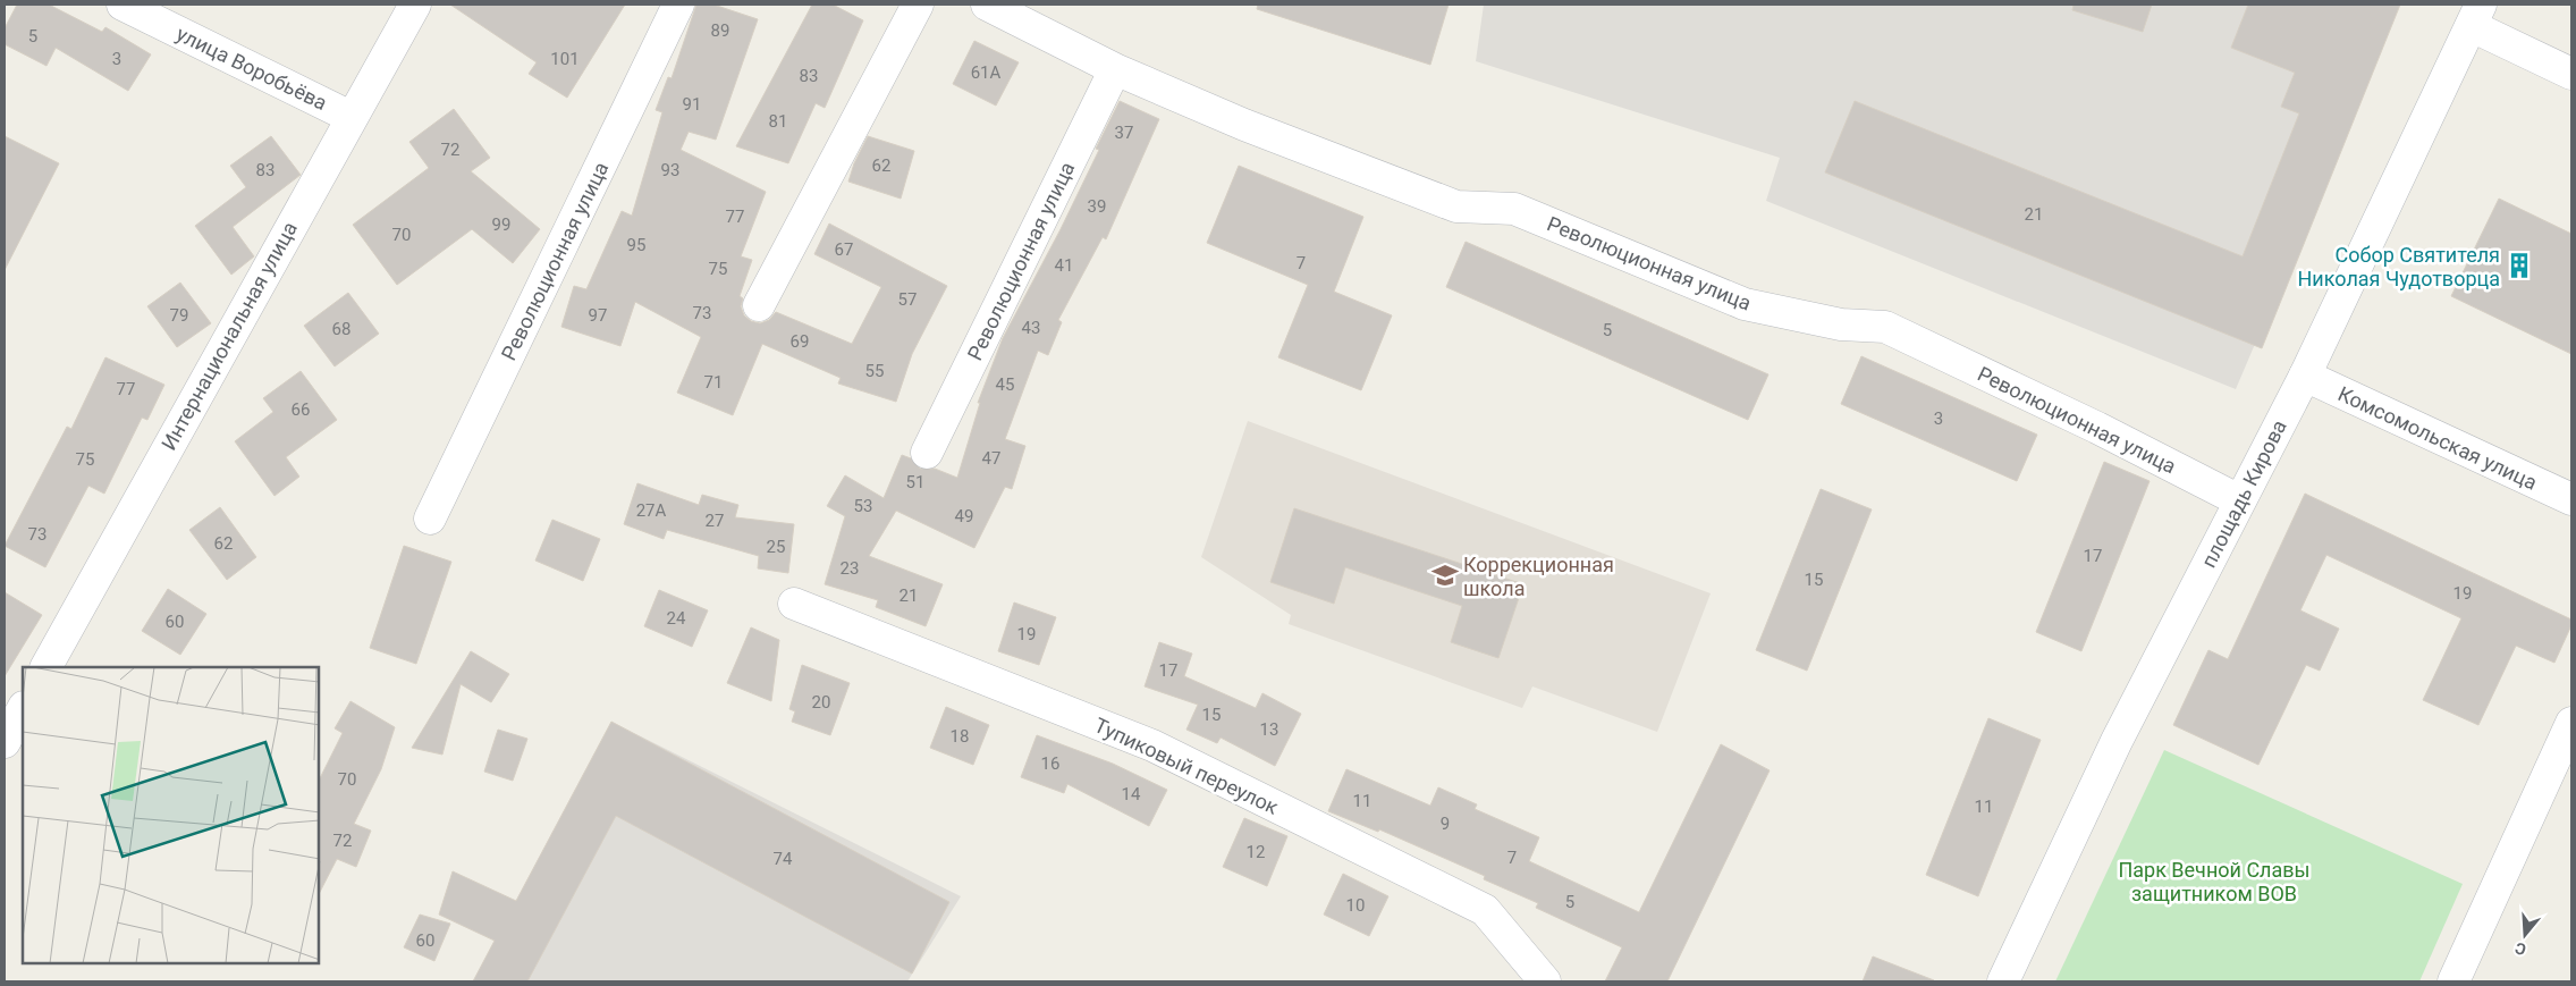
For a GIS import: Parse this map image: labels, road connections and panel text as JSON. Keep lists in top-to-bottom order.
{
  "streets": {
    "street": [
      "улица Воробьёва",
      "Революционная улица",
      "Интернациональная улица",
      "Комсомольская улица",
      "площадь Кирова",
      "Тупиковый переулок"
    ]
  },
  "crossings": [
    ["улица Воробьёва", "Интернациональная улица"],
    ["Революционная улица", "площадь Кирова"],
    ["Комсомольская улица", "площадь Кирова"]
  ],
  "parks": ["Парк Вечной Славы защитником ВОВ"],
  "places": {
    "building": ["Собор Святителя Николая Чудотворца"],
    "school or university": ["Коррекционная школа"]
  },
  "house_numbers": [
    "89",
    "5",
    "3",
    "101",
    "61А",
    "83",
    "91",
    "81",
    "37",
    "72",
    "62",
    "83",
    "93",
    "39",
    "21",
    "77",
    "99",
    "70",
    "95",
    "67",
    "7",
    "41",
    "75",
    "57",
    "73",
    "79",
    "97",
    "43",
    "68",
    "5",
    "69",
    "55",
    "71",
    "45",
    "77",
    "66",
    "3",
    "47",
    "75",
    "51",
    "53",
    "27А",
    "49",
    "27",
    "73",
    "62",
    "25",
    "17",
    "23",
    "15",
    "19",
    "21",
    "24",
    "60",
    "19",
    "17",
    "20",
    "15",
    "13",
    "18",
    "16",
    "70",
    "14",
    "11",
    "11",
    "9",
    "72",
    "12",
    "7",
    "74",
    "5",
    "10",
    "60"
  ],
  "north": "bottom"
}
